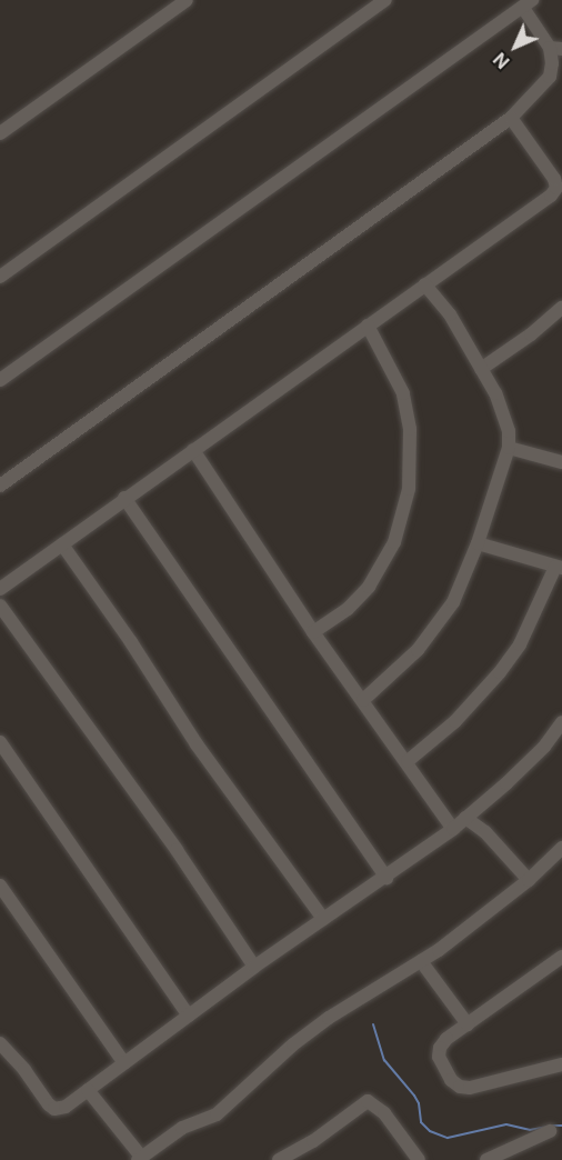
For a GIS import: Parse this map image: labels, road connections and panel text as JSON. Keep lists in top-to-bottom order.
{
  "north": "bottom left"
}
